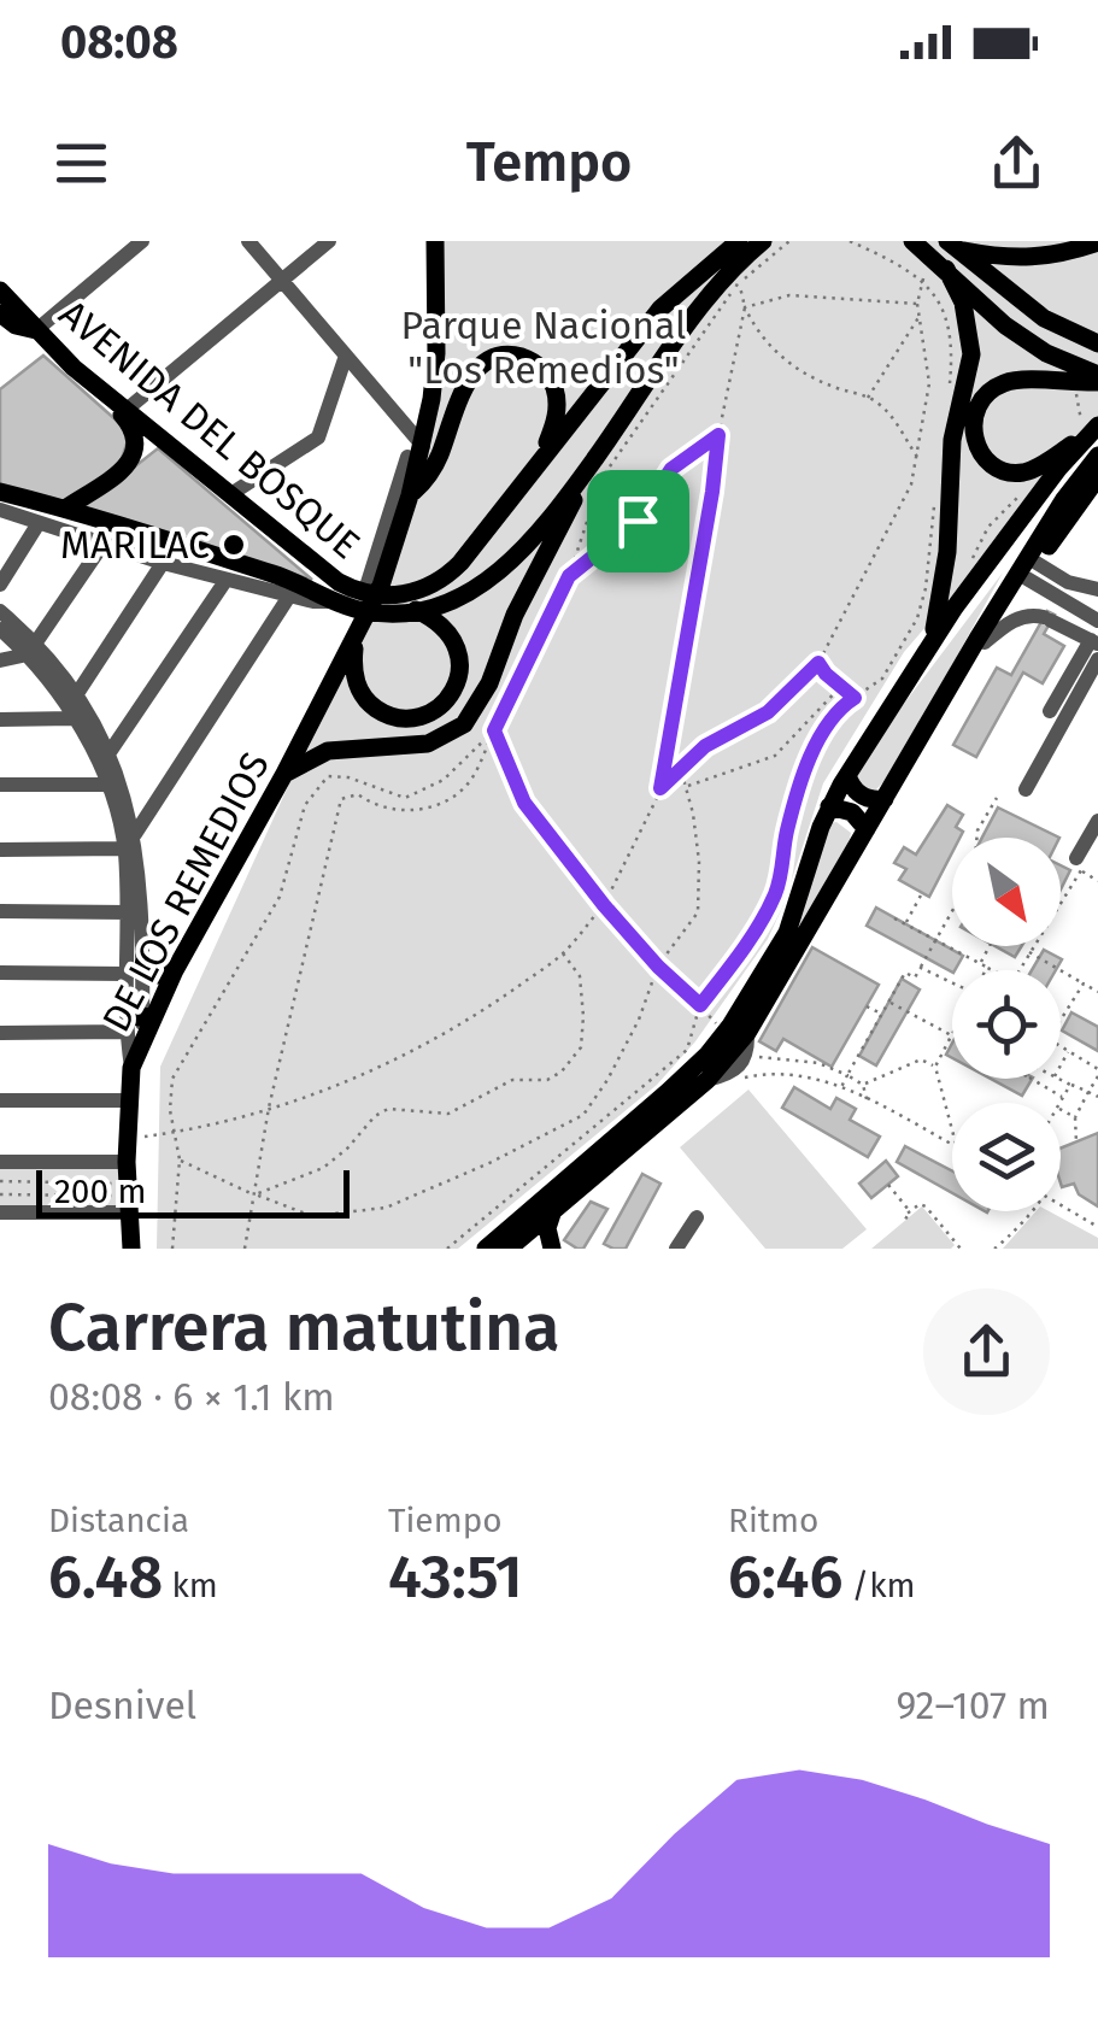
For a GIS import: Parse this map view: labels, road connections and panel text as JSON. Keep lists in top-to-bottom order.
{
  "streets": {
    "main road": ["AVENIDA DEL BOSQUE", "DE LOS REMEDIOS"]
  },
  "crossings": [
    ["AVENIDA DEL BOSQUE", "DE LOS REMEDIOS"]
  ],
  "parks": ["Parque Nacional \"Los Remedios\""],
  "places": ["MARILAC"],
  "scale_bar": "200 m",
  "north": "bottom right",
  "page": {
    "status": "08:08",
    "header": "Tempo",
    "scale": "200 m",
    "heading": ["Carrera matutina", "08:08 · 6 × 1.1 km"],
    "stats": [
      ["Distancia", "6.48 km"],
      ["Tiempo", "43:51"],
      ["Ritmo", "6:46 /km"]
    ],
    "chart": ["Desnivel", "92–107 m"]
  }
}
